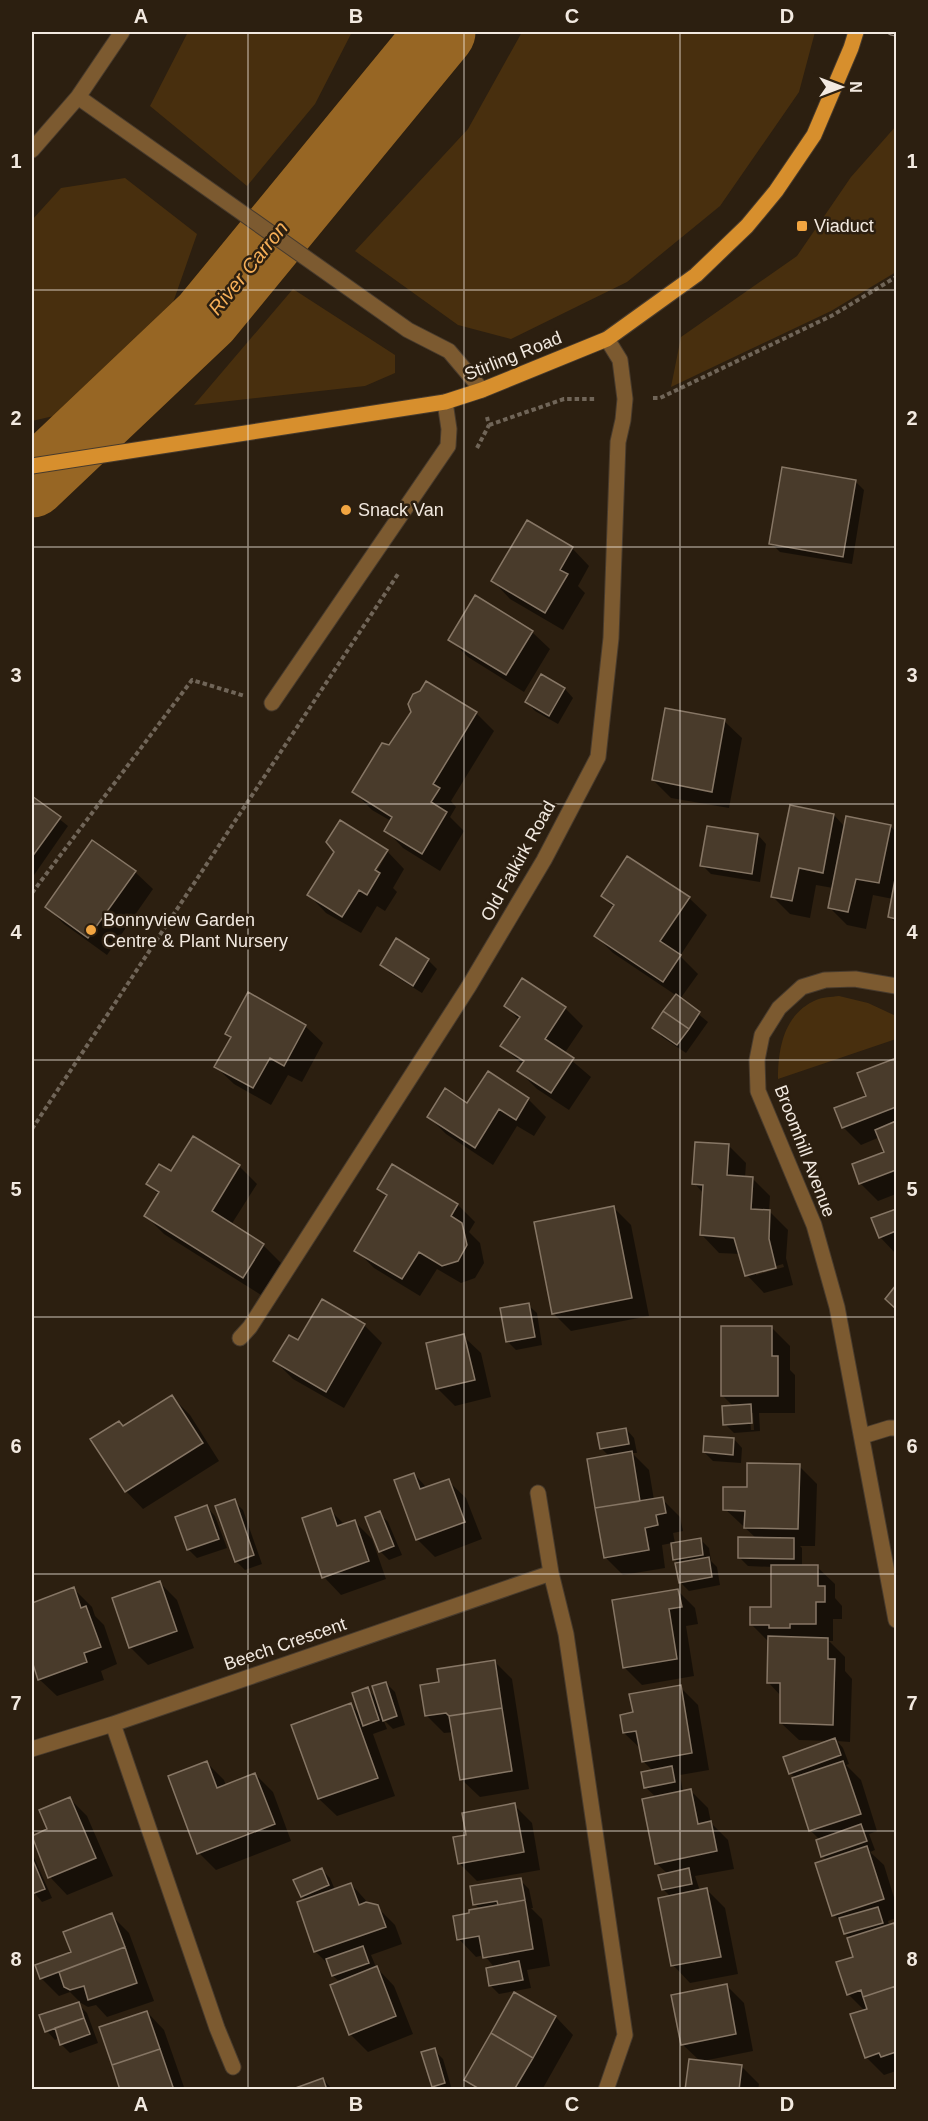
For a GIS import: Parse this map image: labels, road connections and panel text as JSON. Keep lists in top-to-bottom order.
{
  "streets": {
    "main road": ["Stirling Road"],
    "street": ["Old Falkirk Road", "Broomhill Avenue", "Beech Crescent"]
  },
  "crossings": [
    ["Stirling Road", "Old Falkirk Road"]
  ],
  "water": ["River Carron"],
  "places": {
    "transit": ["Viaduct"],
    "other": ["Snack Van", "Bonnyview Garden Centre & Plant Nursery"]
  },
  "north": "right",
  "grid": {
    "columns": [
      "A",
      "B",
      "C",
      "D"
    ],
    "rows": [
      "1",
      "2",
      "3",
      "4",
      "5",
      "6",
      "7",
      "8"
    ]
  }
}
